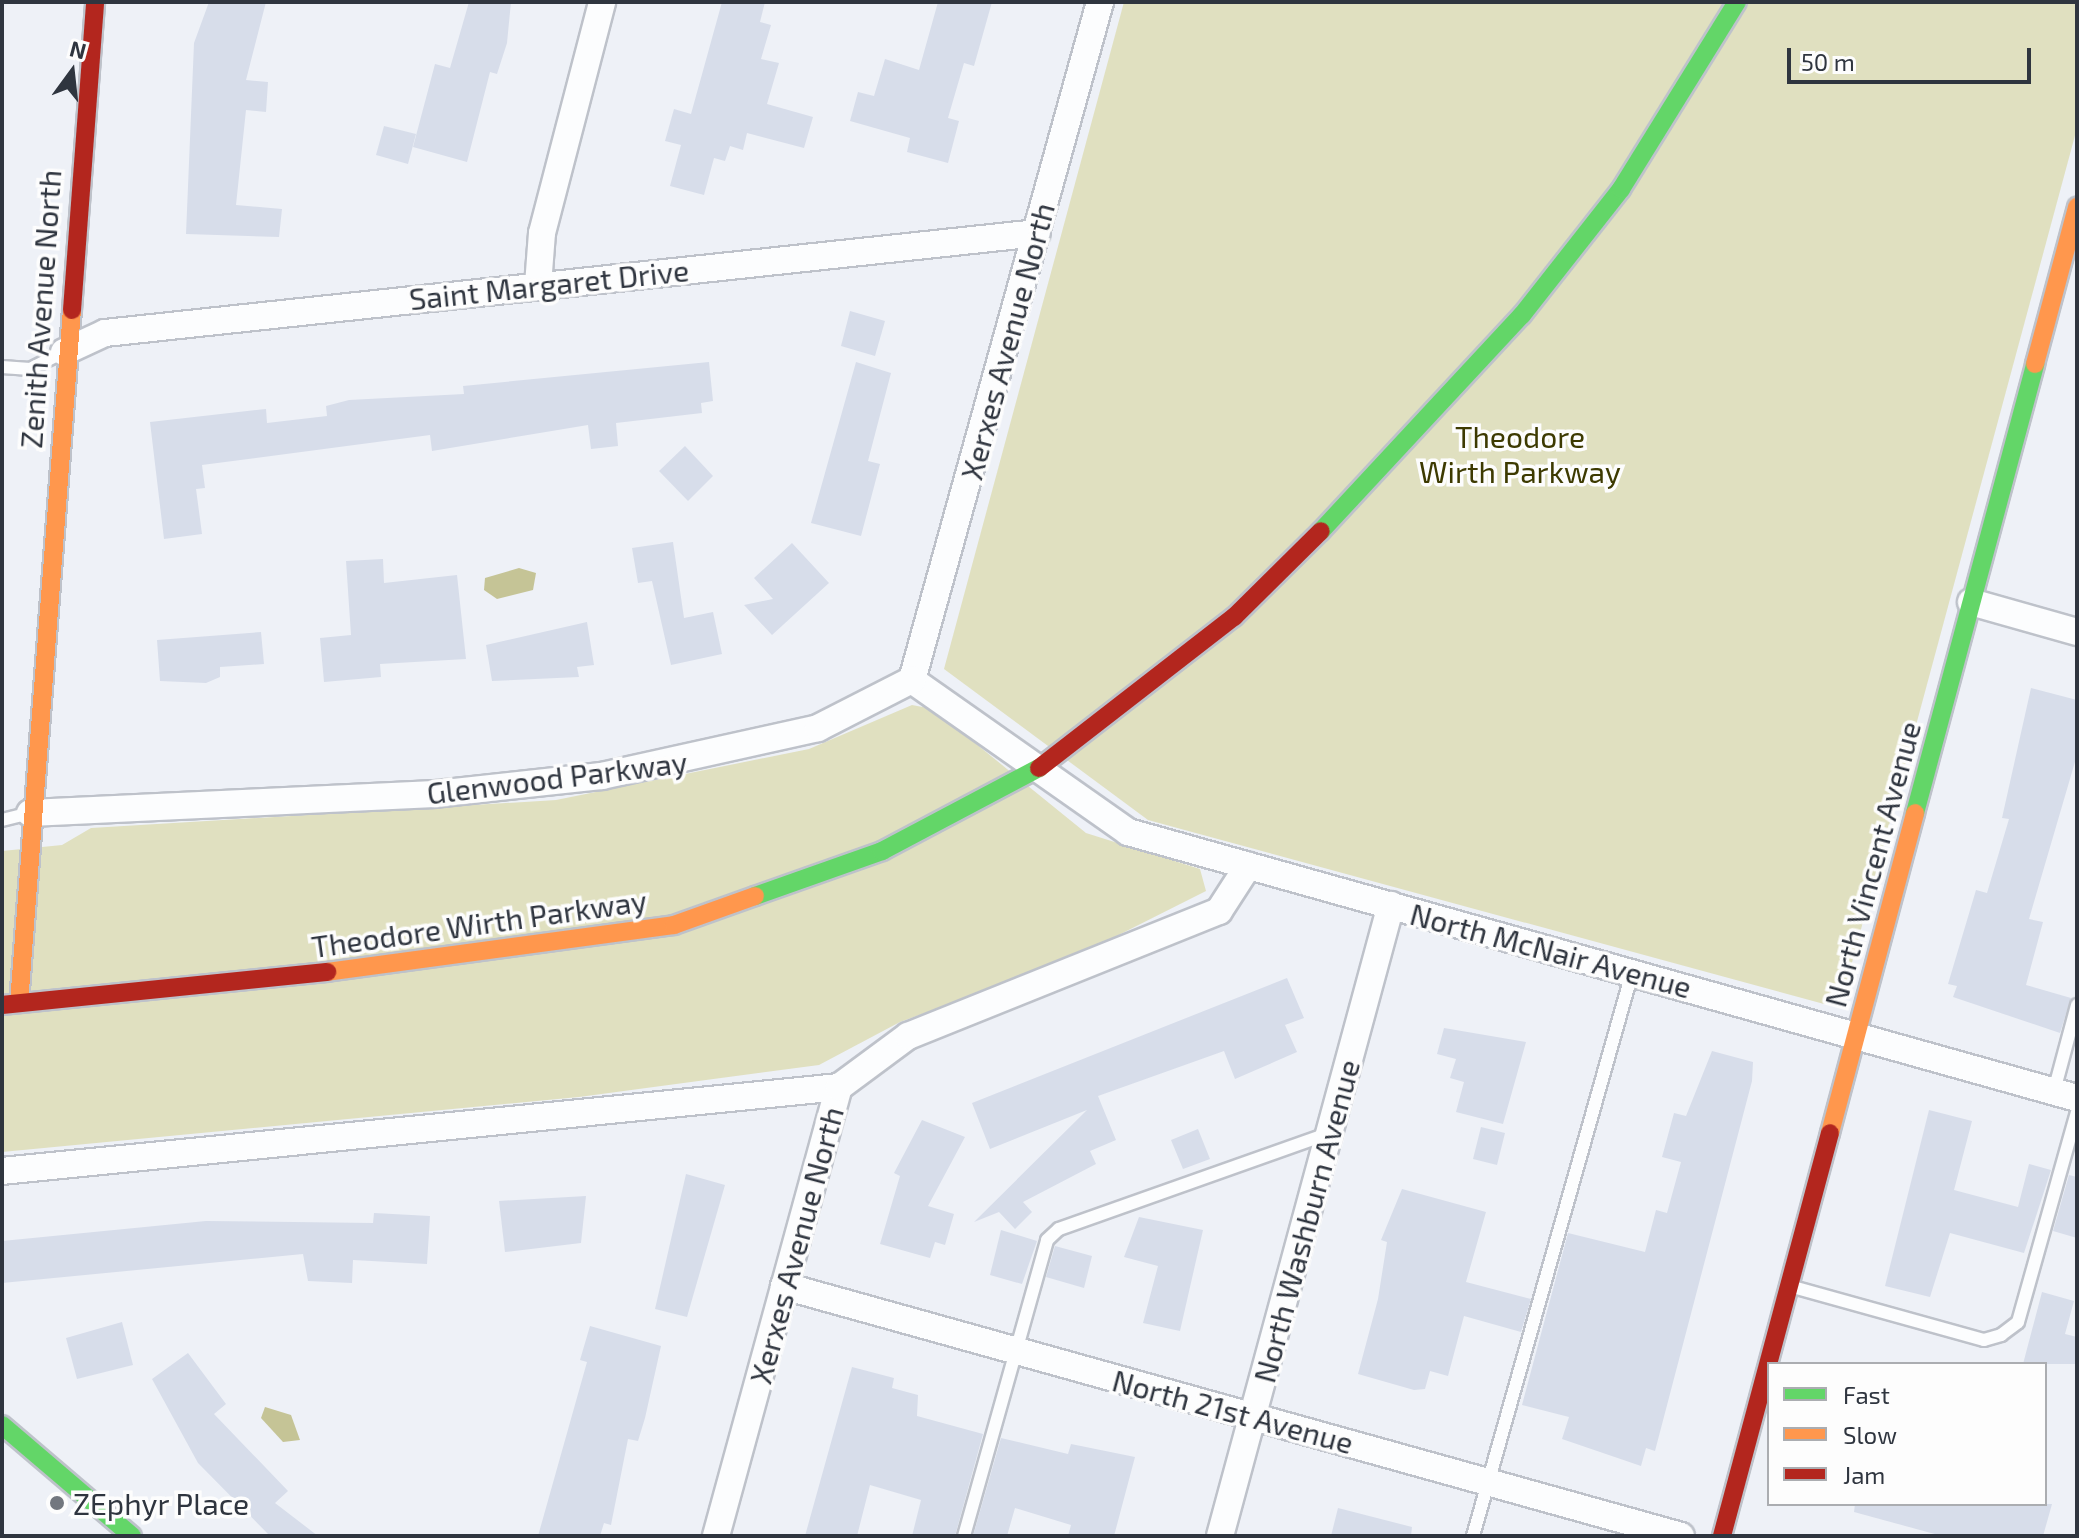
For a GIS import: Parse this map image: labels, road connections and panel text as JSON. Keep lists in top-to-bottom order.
{
  "streets": {
    "street": [
      "Saint Margaret Drive",
      "Zenith Avenue North",
      "Xerxes Avenue North",
      "Glenwood Parkway",
      "North Vincent Avenue",
      "Theodore Wirth Parkway",
      "North McNair Avenue",
      "North Washburn Avenue",
      "North 21st Avenue"
    ]
  },
  "crossings": [
    ["Saint Margaret Drive", "Zenith Avenue North"],
    ["Saint Margaret Drive", "Xerxes Avenue North"],
    ["Zenith Avenue North", "Glenwood Parkway"],
    ["Zenith Avenue North", "Theodore Wirth Parkway"],
    ["Xerxes Avenue North", "Glenwood Parkway"],
    ["Xerxes Avenue North", "North McNair Avenue"],
    ["Xerxes Avenue North", "North 21st Avenue"],
    ["North Vincent Avenue", "North McNair Avenue"],
    ["Theodore Wirth Parkway", "North McNair Avenue"],
    ["North McNair Avenue", "North Washburn Avenue"],
    ["North Washburn Avenue", "North 21st Avenue"]
  ],
  "parks": ["Theodore Wirth Parkway"],
  "places": ["ZEphyr Place"],
  "legend": ["Fast", "Slow", "Jam"],
  "scale_bar": "50 m",
  "north": "top"
}
